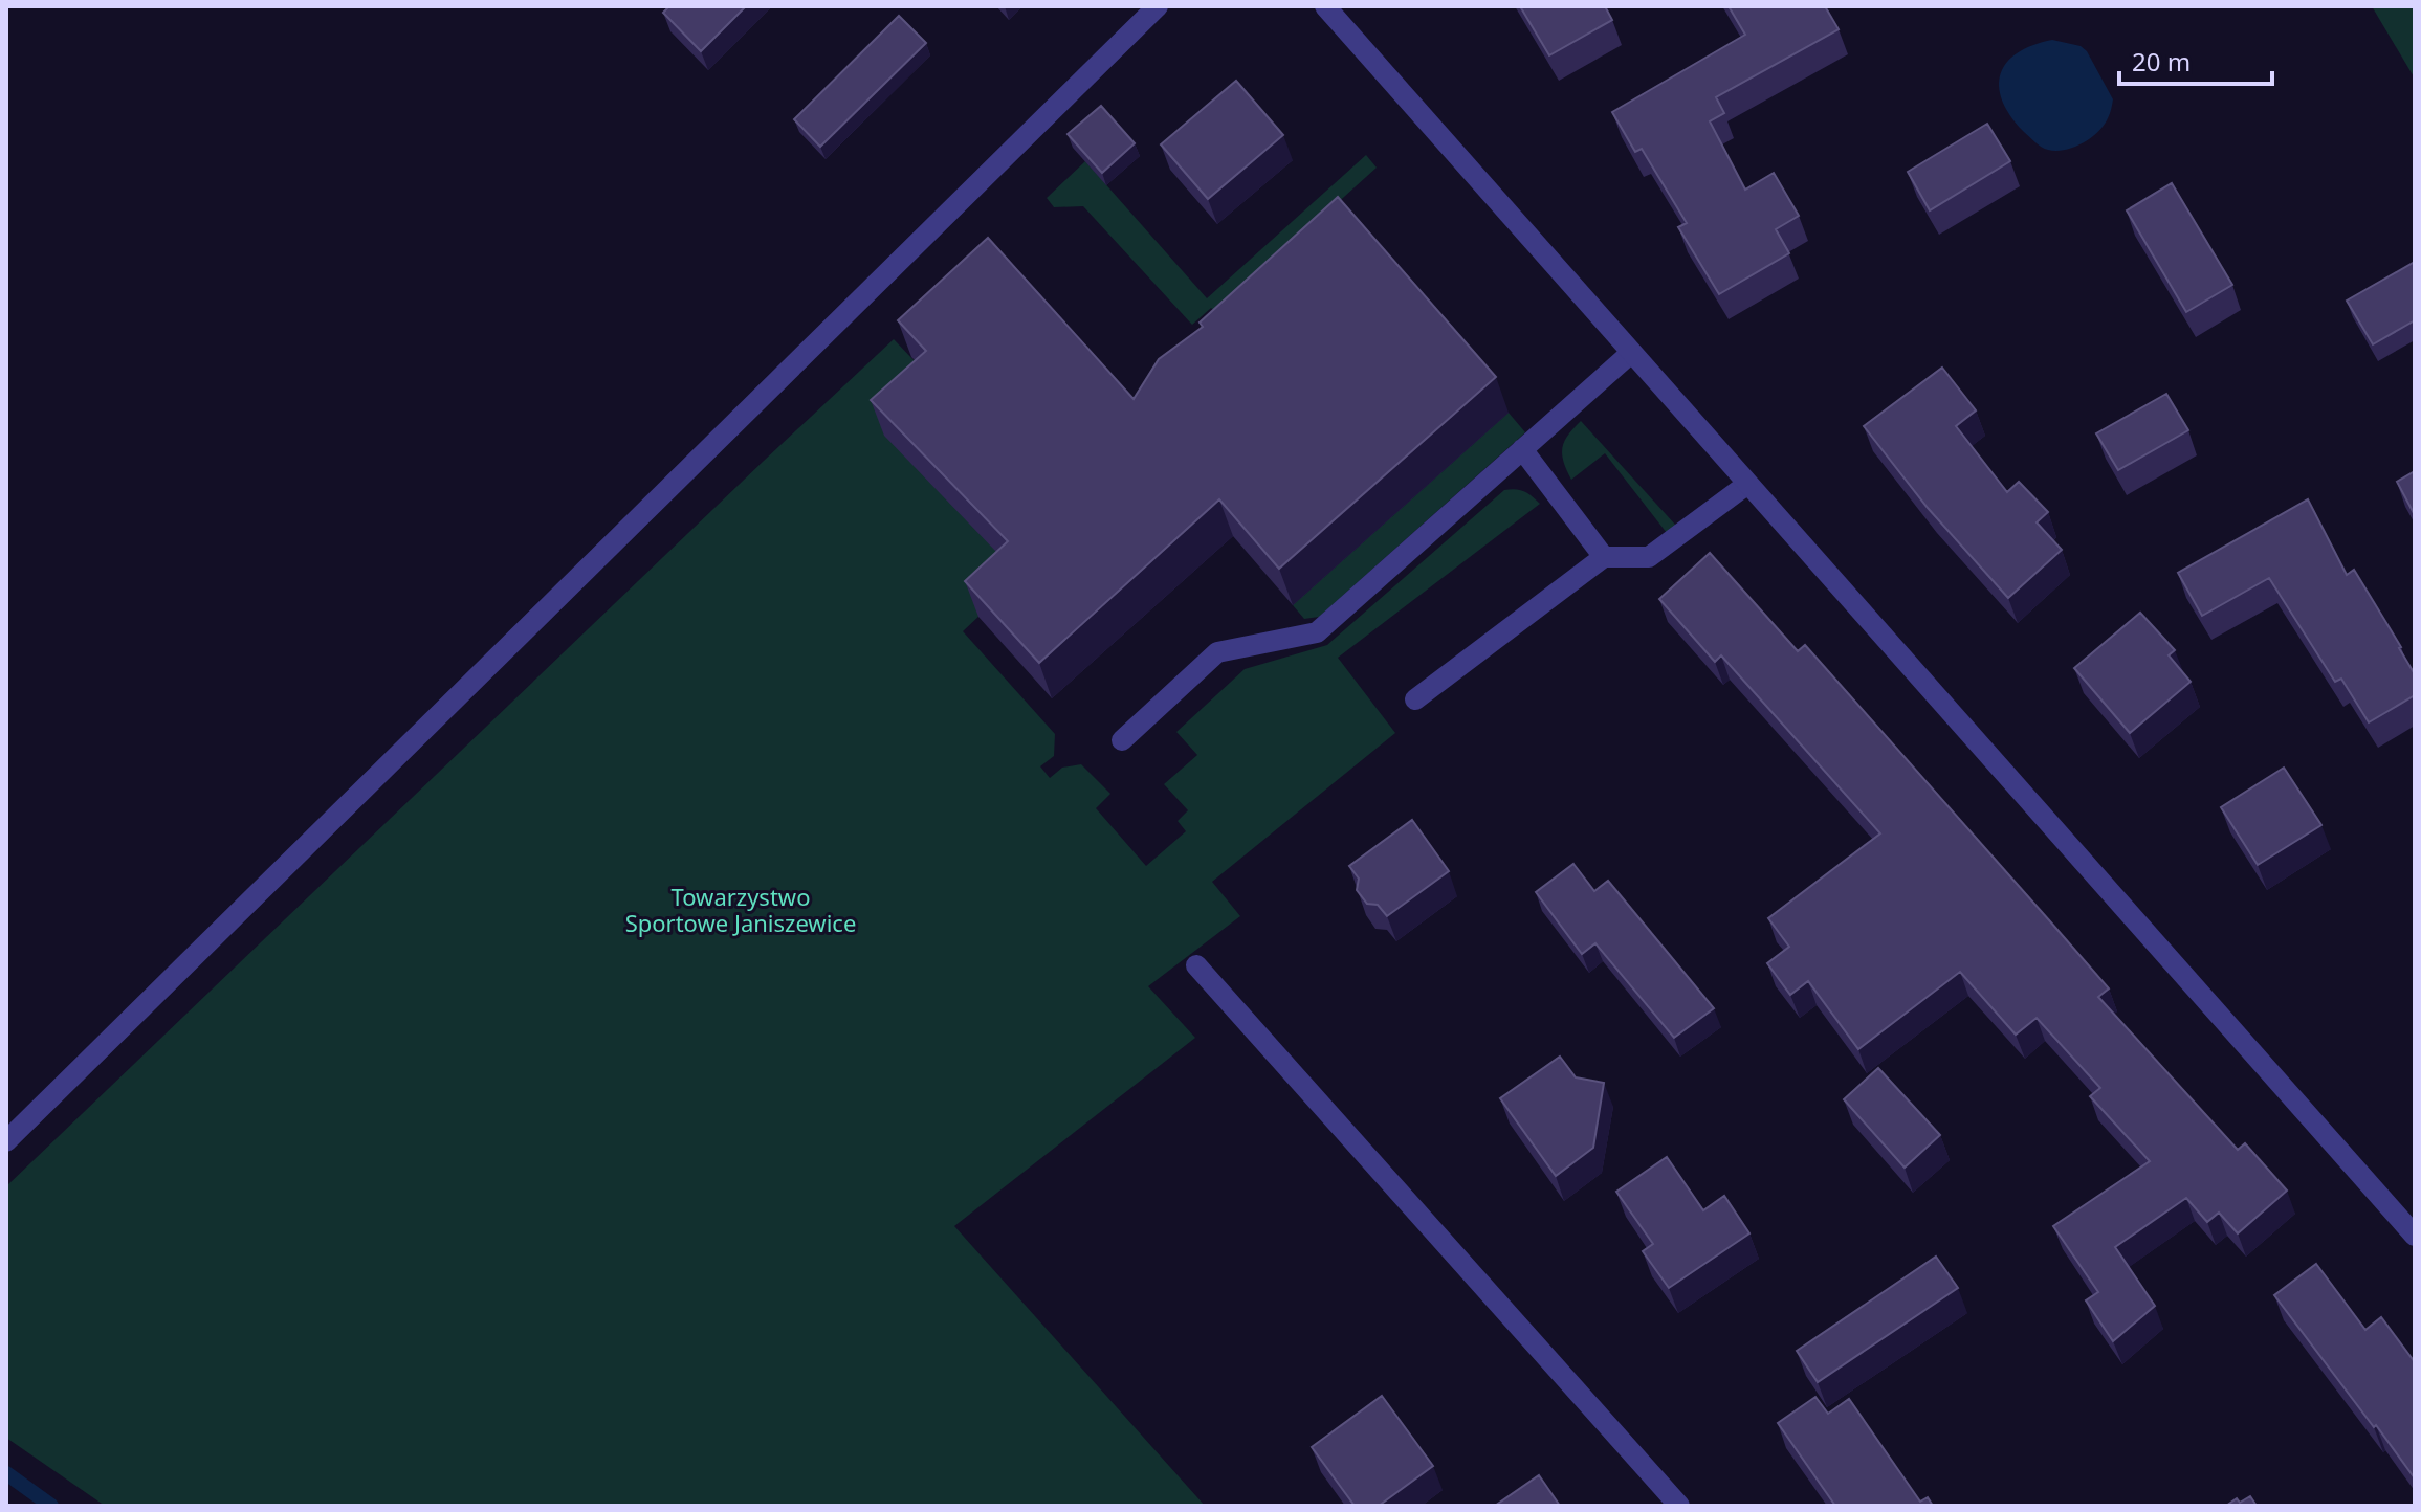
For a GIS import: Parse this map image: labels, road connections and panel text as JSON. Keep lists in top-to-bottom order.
{
  "parks": ["Towarzystwo Sportowe Janiszewice"],
  "scale_bar": "20 m"
}
